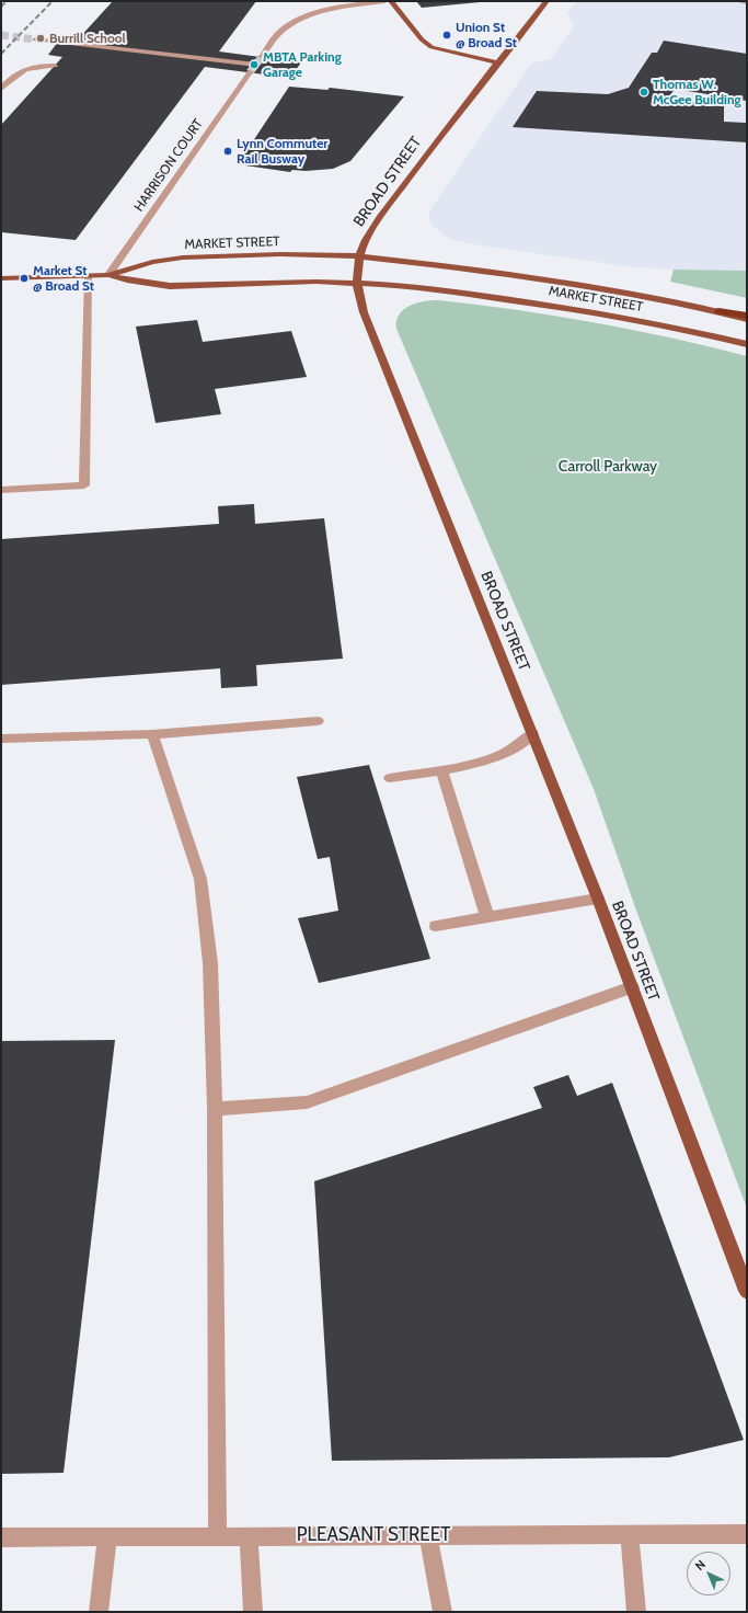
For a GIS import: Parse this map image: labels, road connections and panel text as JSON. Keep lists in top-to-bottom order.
{
  "streets": {
    "main road": ["BROAD STREET", "MARKET STREET"],
    "street": ["HARRISON COURT", "PLEASANT STREET"]
  },
  "crossings": [
    ["HARRISON COURT", "MARKET STREET"],
    ["BROAD STREET", "MARKET STREET"]
  ],
  "parks": ["Carroll Parkway"],
  "places": [
    "Union St @ Broad St",
    "Burrill School",
    "MBTA Parking Garage",
    "Thomas W. McGee Building",
    "Lynn Commuter Rail Busway",
    "Market St @ Broad St"
  ],
  "north": "top left"
}
